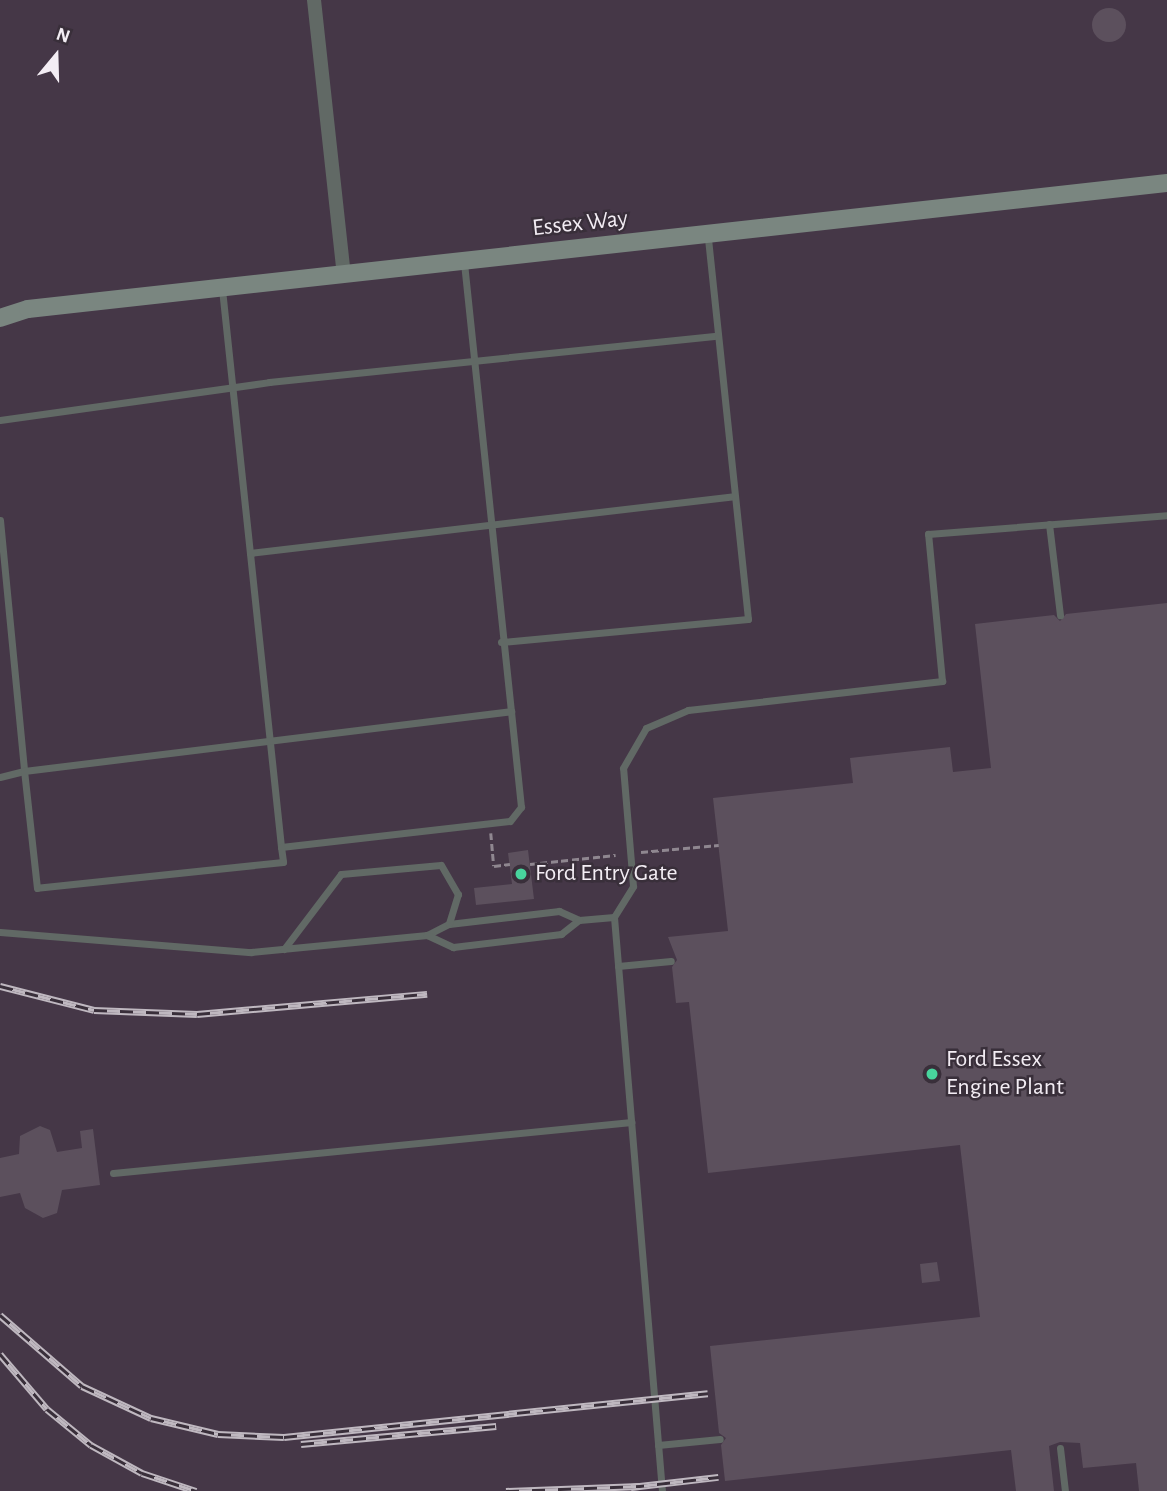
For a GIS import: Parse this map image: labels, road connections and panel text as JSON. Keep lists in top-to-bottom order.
{
  "streets": {
    "street": ["Essex Way"]
  },
  "places": ["Ford Entry Gate", "Ford Essex Engine Plant"],
  "north": "top"
}
